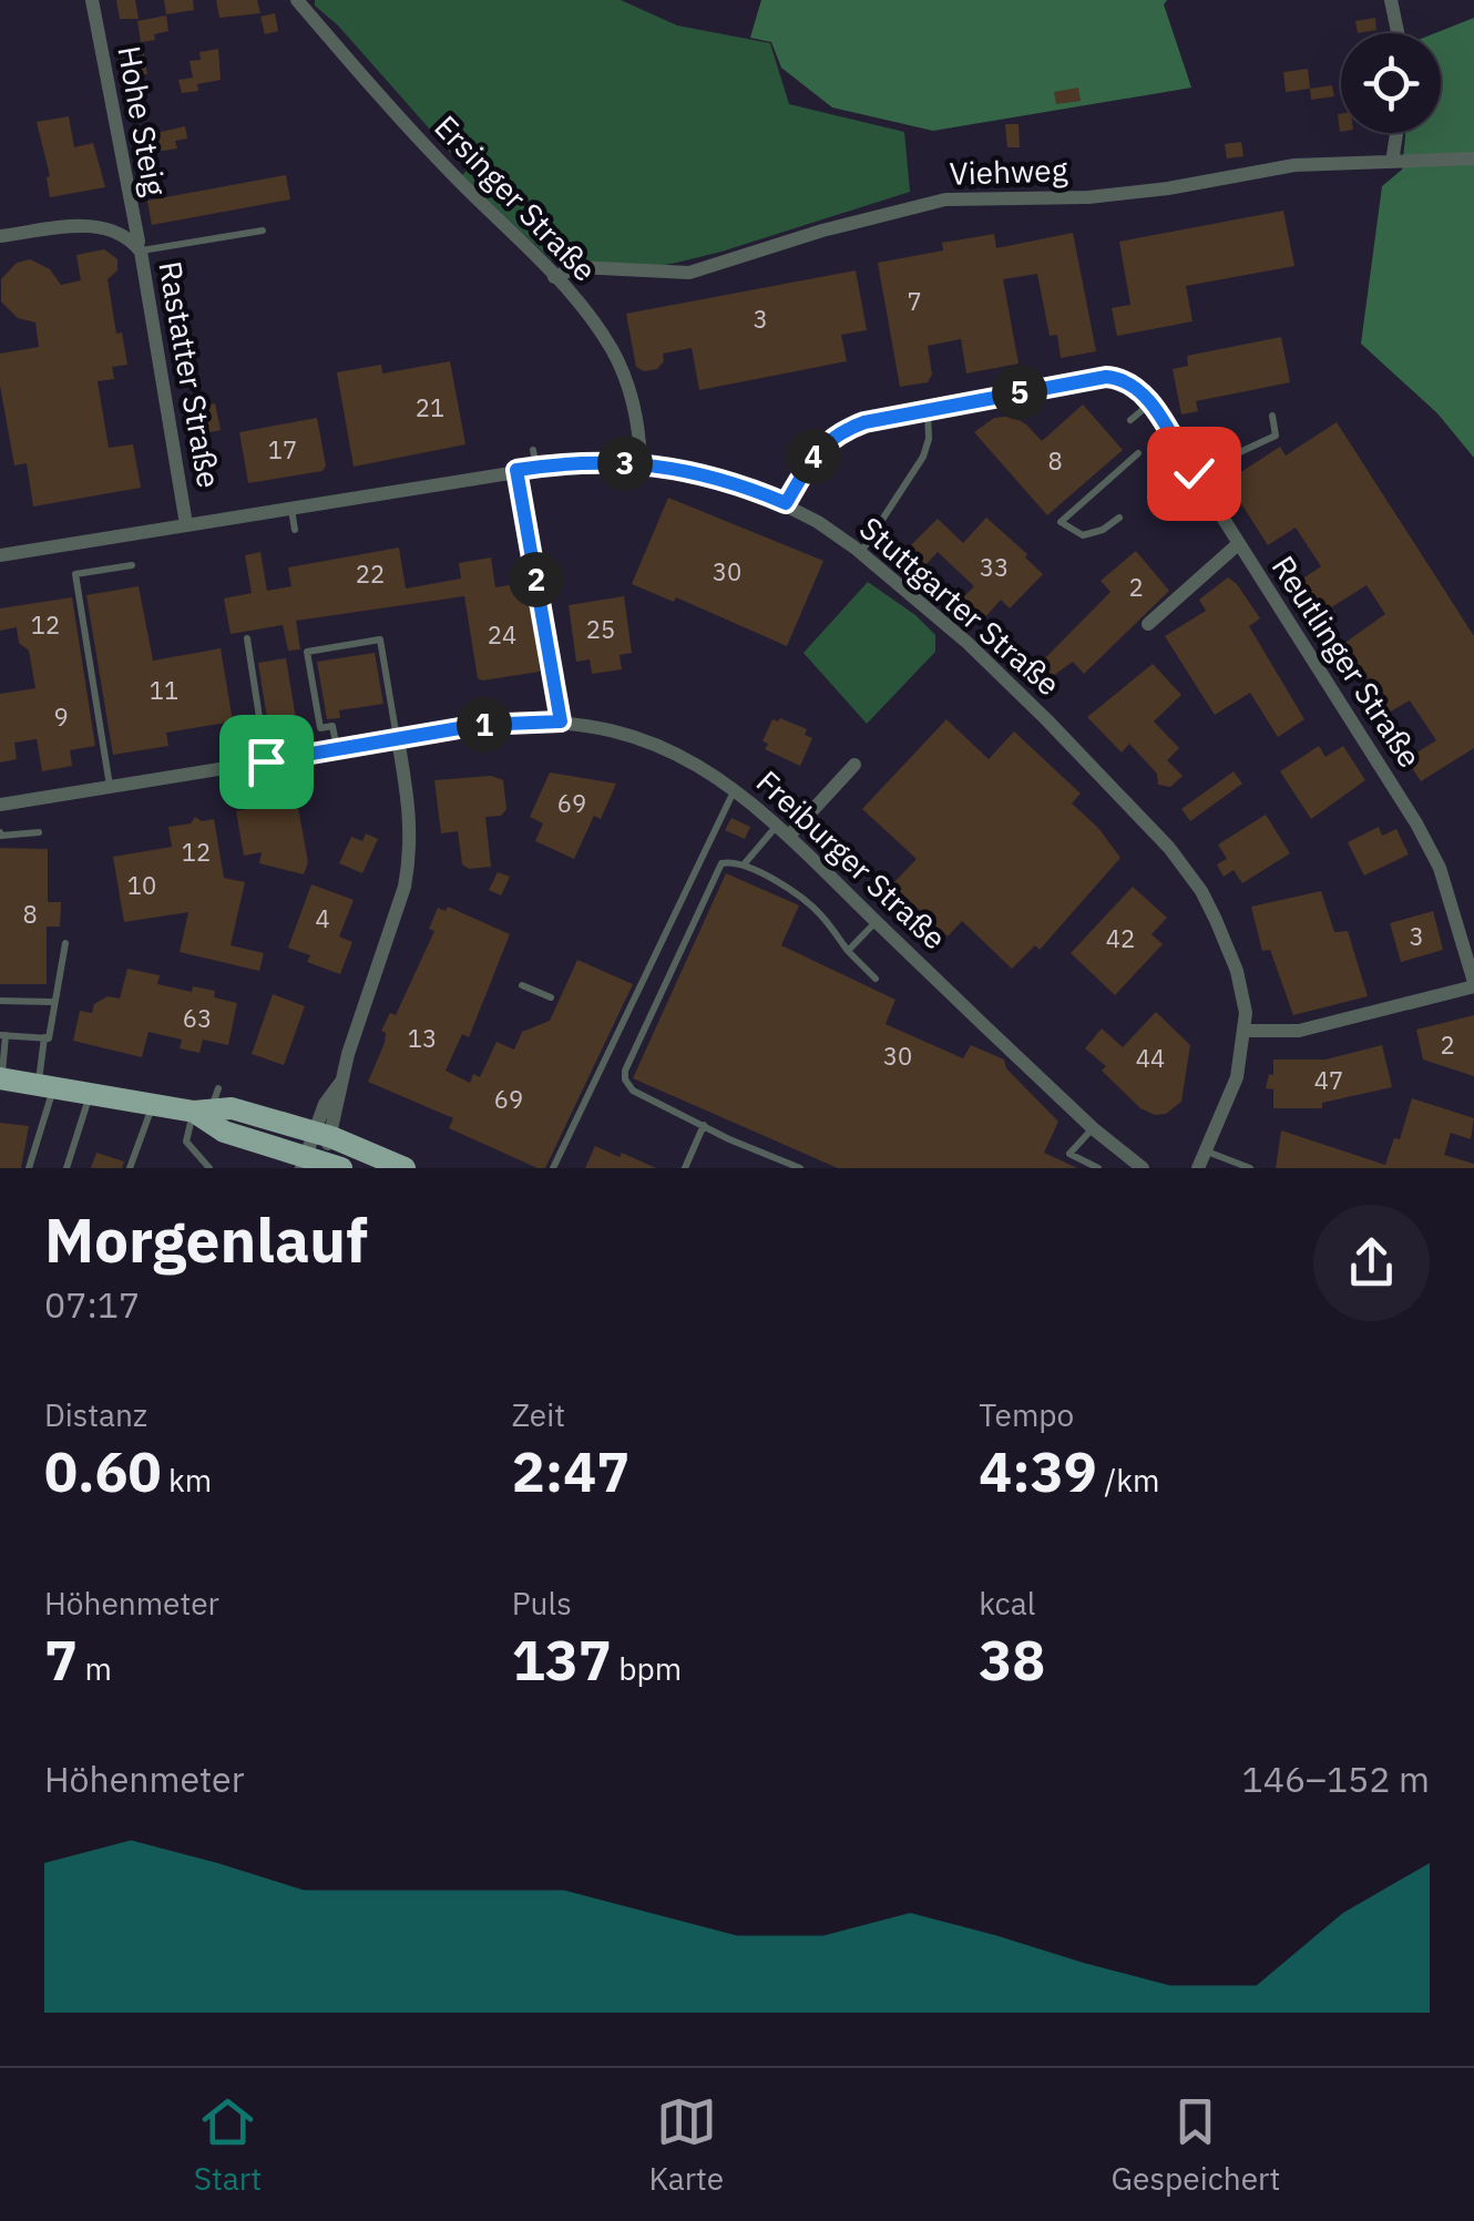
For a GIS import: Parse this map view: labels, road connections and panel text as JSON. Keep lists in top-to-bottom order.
{
  "streets": {
    "street": [
      "Hohe Steig",
      "Viehweg",
      "Ersinger Straße",
      "Rastatter Straße",
      "Stuttgarter Straße",
      "Reutlinger Straße",
      "Freiburger Straße"
    ]
  },
  "crossings": [
    ["Hohe Steig", "Rastatter Straße"],
    ["Viehweg", "Ersinger Straße"],
    ["Ersinger Straße", "Stuttgarter Straße"],
    ["Rastatter Straße", "Stuttgarter Straße"],
    ["Stuttgarter Straße", "Reutlinger Straße"]
  ],
  "house_numbers": [
    "7",
    "3",
    "21",
    "17",
    "8",
    "33",
    "30",
    "22",
    "2",
    "12",
    "25",
    "24",
    "11",
    "9",
    "69",
    "12",
    "10",
    "8",
    "4",
    "3",
    "42",
    "63",
    "13",
    "2",
    "30",
    "44",
    "47",
    "69"
  ],
  "page": {
    "pins": [
      "5",
      "4",
      "3",
      "2",
      "1"
    ],
    "heading": ["Morgenlauf", "07:17"],
    "stats": [
      ["Distanz", "0.60 km"],
      ["Zeit", "2:47"],
      ["Tempo", "4:39 /km"],
      ["Höhenmeter", "7 m"],
      ["Puls", "137 bpm"],
      ["kcal", "38"]
    ],
    "chart": ["Höhenmeter", "146–152 m"],
    "tabs": ["Start", "Karte", "Gespeichert"]
  }
}
